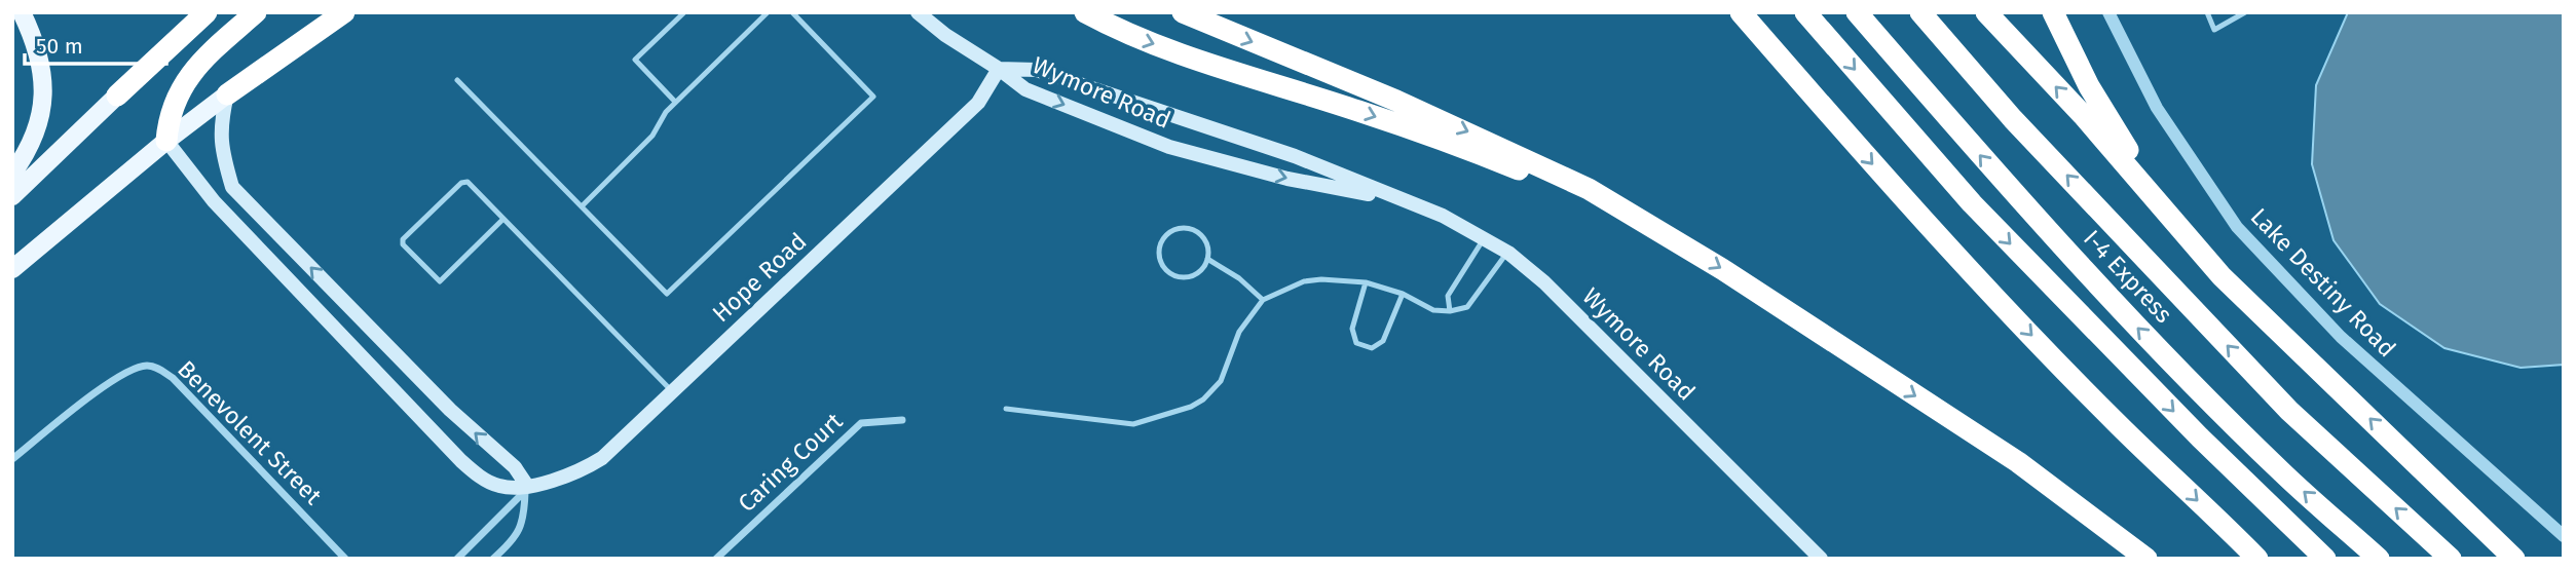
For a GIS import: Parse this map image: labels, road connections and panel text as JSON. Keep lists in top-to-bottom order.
{
  "streets": {
    "highway": ["I-4 Express"],
    "main road": ["Wymore Road", "Hope Road"],
    "street": ["Lake Destiny Road", "Benevolent Street", "Caring Court"]
  },
  "crossings": [
    ["Wymore Road", "Hope Road"]
  ],
  "scale_bar": "50 m"
}
